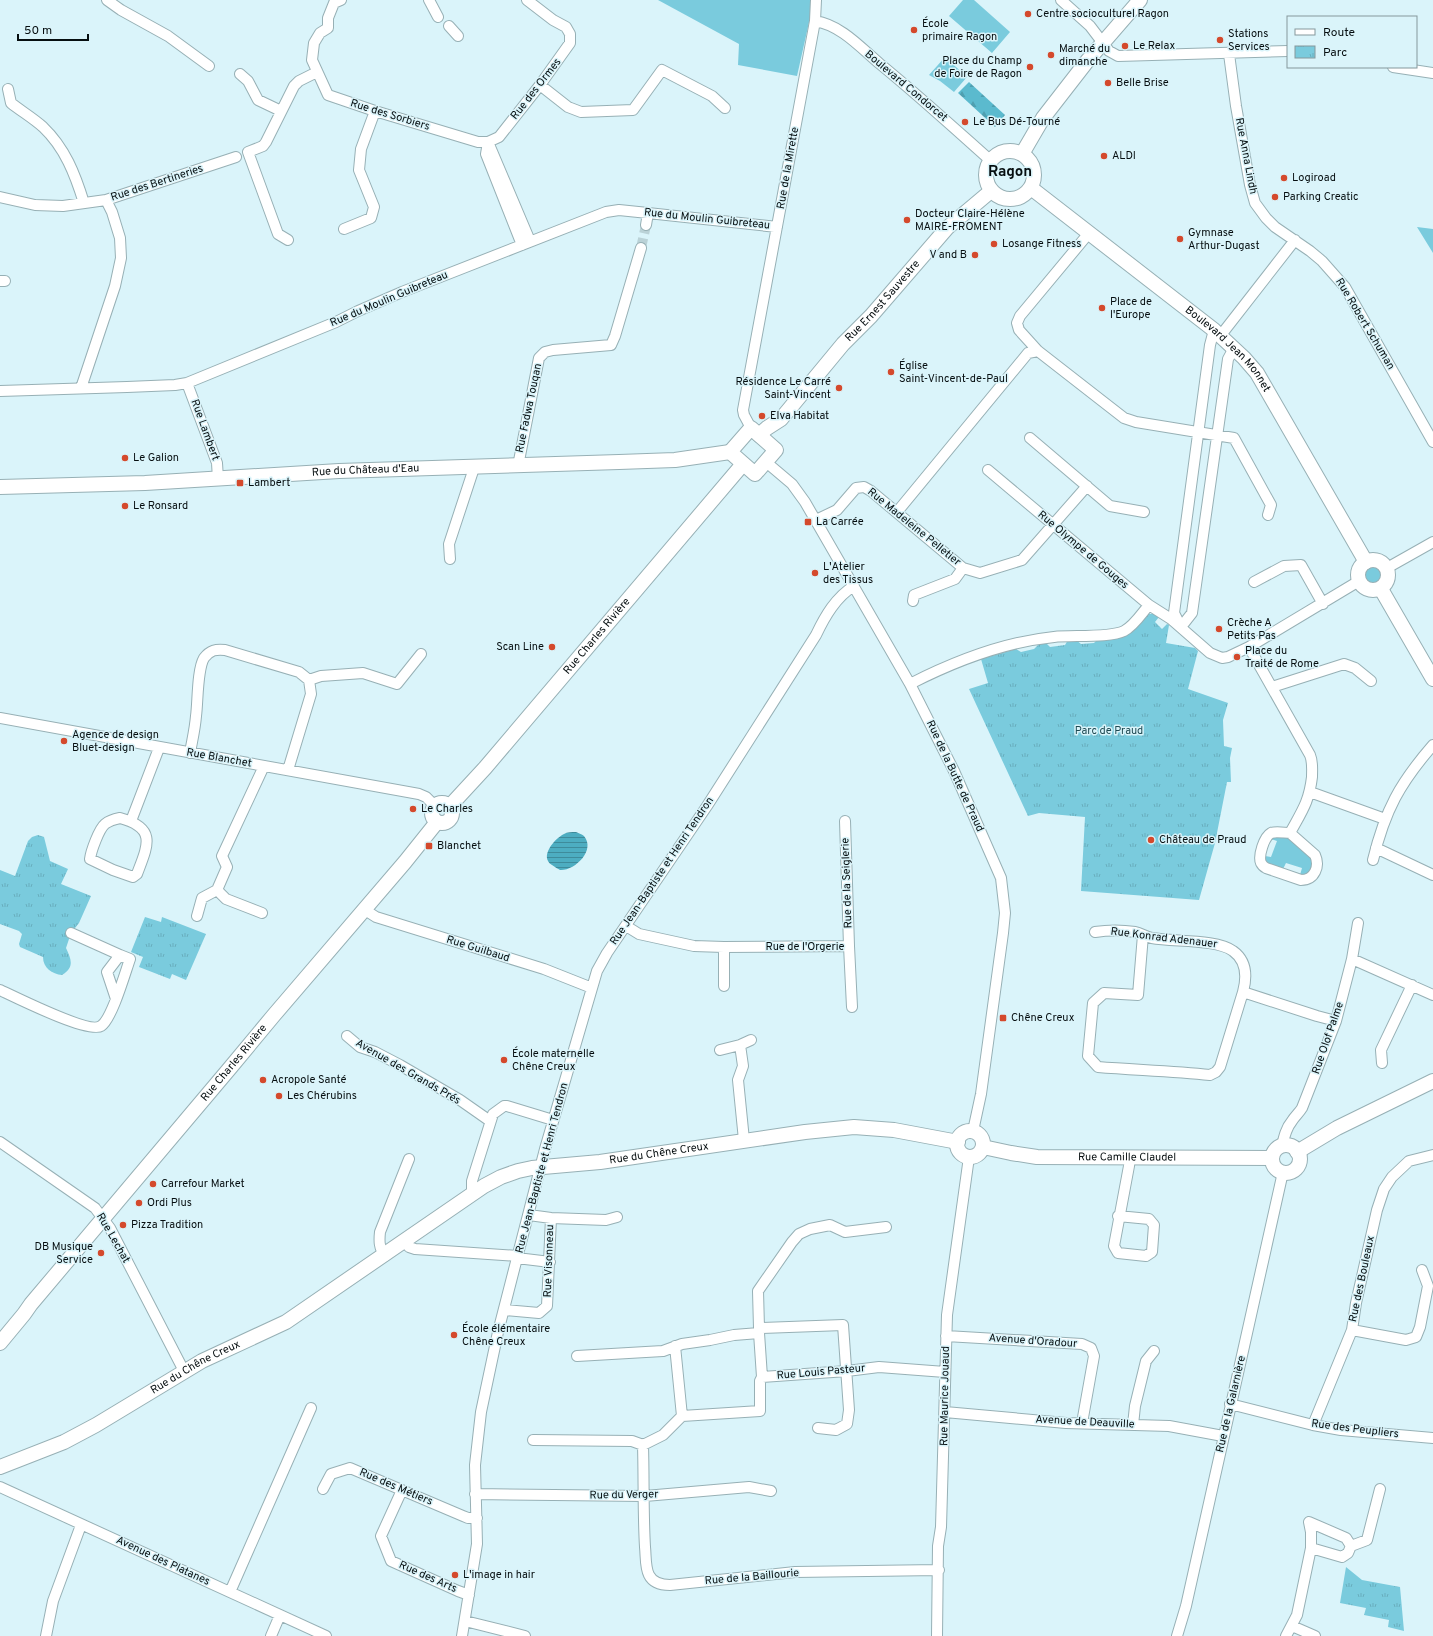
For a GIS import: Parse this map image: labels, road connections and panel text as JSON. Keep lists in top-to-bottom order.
{
  "streets": {
    "street": [
      "Boulevard Condorcet",
      "Rue des Ormes",
      "Rue des Sorbiers",
      "Rue Anna Lindh",
      "Rue de la Mirette",
      "Rue des Bertineries",
      "Rue du Moulin Guibreteau",
      "Rue Ernest Sauvestre",
      "Rue Robert Schuman",
      "Boulevard Jean Monnet",
      "Rue Fadwa Touqan",
      "Rue Lambert",
      "Rue du Château d'Eau",
      "Rue Madeleine Pelletier",
      "Rue Olympe de Gouges",
      "Rue Charles Rivière",
      "Rue Blanchet",
      "Rue de la Butte de Praud",
      "Rue Jean-Baptiste et Henri Tendron",
      "Rue de la Seiglerie",
      "Rue Konrad Adenauer",
      "Rue de l'Orgerie",
      "Rue Guilbaud",
      "Rue Olof Palme",
      "Avenue des Grands Prés",
      "Rue du Chêne Creux",
      "Rue Camille Claudel",
      "Rue Lechat",
      "Rue Visonneau",
      "Rue des Bouleaux",
      "Avenue d'Oradour",
      "Rue Louis Pasteur",
      "Rue Maurice Jouaud",
      "Rue de la Galarnière",
      "Avenue de Deauville",
      "Rue des Peupliers",
      "Rue des Métiers",
      "Rue du Verger",
      "Avenue des Platanes",
      "Rue des Arts",
      "Rue de la Baillourie"
    ]
  },
  "crossings": [
    ["Boulevard Condorcet", "Rue de la Mirette"],
    ["Boulevard Condorcet", "Rue Ernest Sauvestre"],
    ["Boulevard Condorcet", "Boulevard Jean Monnet"],
    ["Rue des Ormes", "Rue des Sorbiers"],
    ["Rue Anna Lindh", "Rue Robert Schuman"],
    ["Rue de la Mirette", "Rue du Moulin Guibreteau"],
    ["Rue de la Mirette", "Rue Ernest Sauvestre"],
    ["Rue des Bertineries", "Rue du Moulin Guibreteau"],
    ["Rue du Moulin Guibreteau", "Rue Lambert"],
    ["Rue Ernest Sauvestre", "Boulevard Jean Monnet"],
    ["Rue Ernest Sauvestre", "Rue du Château d'Eau"],
    ["Rue Ernest Sauvestre", "Rue de la Butte de Praud"],
    ["Boulevard Jean Monnet", "Rue Olympe de Gouges"],
    ["Rue Fadwa Touqan", "Rue du Château d'Eau"],
    ["Rue Lambert", "Rue du Château d'Eau"],
    ["Rue Madeleine Pelletier", "Rue Olympe de Gouges"],
    ["Rue Madeleine Pelletier", "Rue de la Butte de Praud"],
    ["Rue Charles Rivière", "Rue Blanchet"],
    ["Rue Charles Rivière", "Rue Guilbaud"],
    ["Rue Charles Rivière", "Rue Lechat"],
    ["Rue de la Butte de Praud", "Rue Jean-Baptiste et Henri Tendron"],
    ["Rue de la Butte de Praud", "Rue du Chêne Creux"],
    ["Rue de la Butte de Praud", "Rue Camille Claudel"],
    ["Rue de la Butte de Praud", "Rue Maurice Jouaud"],
    ["Rue Jean-Baptiste et Henri Tendron", "Rue de l'Orgerie"],
    ["Rue Jean-Baptiste et Henri Tendron", "Rue Guilbaud"],
    ["Rue Jean-Baptiste et Henri Tendron", "Rue du Chêne Creux"],
    ["Rue Jean-Baptiste et Henri Tendron", "Rue Visonneau"],
    ["Rue Jean-Baptiste et Henri Tendron", "Rue des Métiers"],
    ["Rue Jean-Baptiste et Henri Tendron", "Rue du Verger"],
    ["Rue Jean-Baptiste et Henri Tendron", "Rue des Arts"],
    ["Rue de la Seiglerie", "Rue de l'Orgerie"],
    ["Rue Olof Palme", "Rue Camille Claudel"],
    ["Rue Olof Palme", "Rue de la Galarnière"],
    ["Rue du Chêne Creux", "Rue Camille Claudel"],
    ["Rue du Chêne Creux", "Rue Lechat"],
    ["Rue du Chêne Creux", "Rue Maurice Jouaud"],
    ["Rue Camille Claudel", "Rue Maurice Jouaud"],
    ["Rue Camille Claudel", "Rue de la Galarnière"],
    ["Rue des Bouleaux", "Rue des Peupliers"],
    ["Avenue d'Oradour", "Rue Maurice Jouaud"],
    ["Avenue d'Oradour", "Avenue de Deauville"],
    ["Rue Louis Pasteur", "Rue Maurice Jouaud"],
    ["Rue Maurice Jouaud", "Avenue de Deauville"],
    ["Rue Maurice Jouaud", "Rue de la Baillourie"],
    ["Rue de la Galarnière", "Avenue de Deauville"],
    ["Rue de la Galarnière", "Rue des Peupliers"],
    ["Rue des Métiers", "Rue des Arts"],
    ["Rue du Verger", "Rue de la Baillourie"]
  ],
  "districts": ["Ragon"],
  "parks": ["Parc de Praud"],
  "places": {
    "other": [
      "Centre socioculturel Ragon",
      "École primaire Ragon",
      "Stations Services",
      "Le Relax",
      "Marché du dimanche",
      "Place du Champ de Foire de Ragon",
      "Belle Brise",
      "Le Bus Dé-Tourné",
      "ALDI",
      "Logiroad",
      "Parking Creatic",
      "Docteur Claire-Hélène MAIRE-FROMENT",
      "Gymnase Arthur-Dugast",
      "Losange Fitness",
      "V and B",
      "Place de l'Europe",
      "Église Saint-Vincent-de-Paul",
      "Résidence Le Carré Saint-Vincent",
      "Elva Habitat",
      "Le Galion",
      "Le Ronsard",
      "L'Atelier des Tissus",
      "Crèche A Petits Pas",
      "Scan Line",
      "Place du Traité de Rome",
      "Agence de design Bluet-design",
      "Le Charles",
      "Château de Praud",
      "École maternelle Chêne Creux",
      "Acropole Santé",
      "Les Chérubins",
      "Carrefour Market",
      "Ordi Plus",
      "Pizza Tradition",
      "DB Musique Service",
      "École élémentaire Chêne Creux",
      "L'image in hair"
    ],
    "transit": [
      "Lambert",
      "La Carrée",
      "Blanchet",
      "Chêne Creux"
    ]
  },
  "legend": ["Route", "Parc"],
  "scale_bar": "50 m"
}
